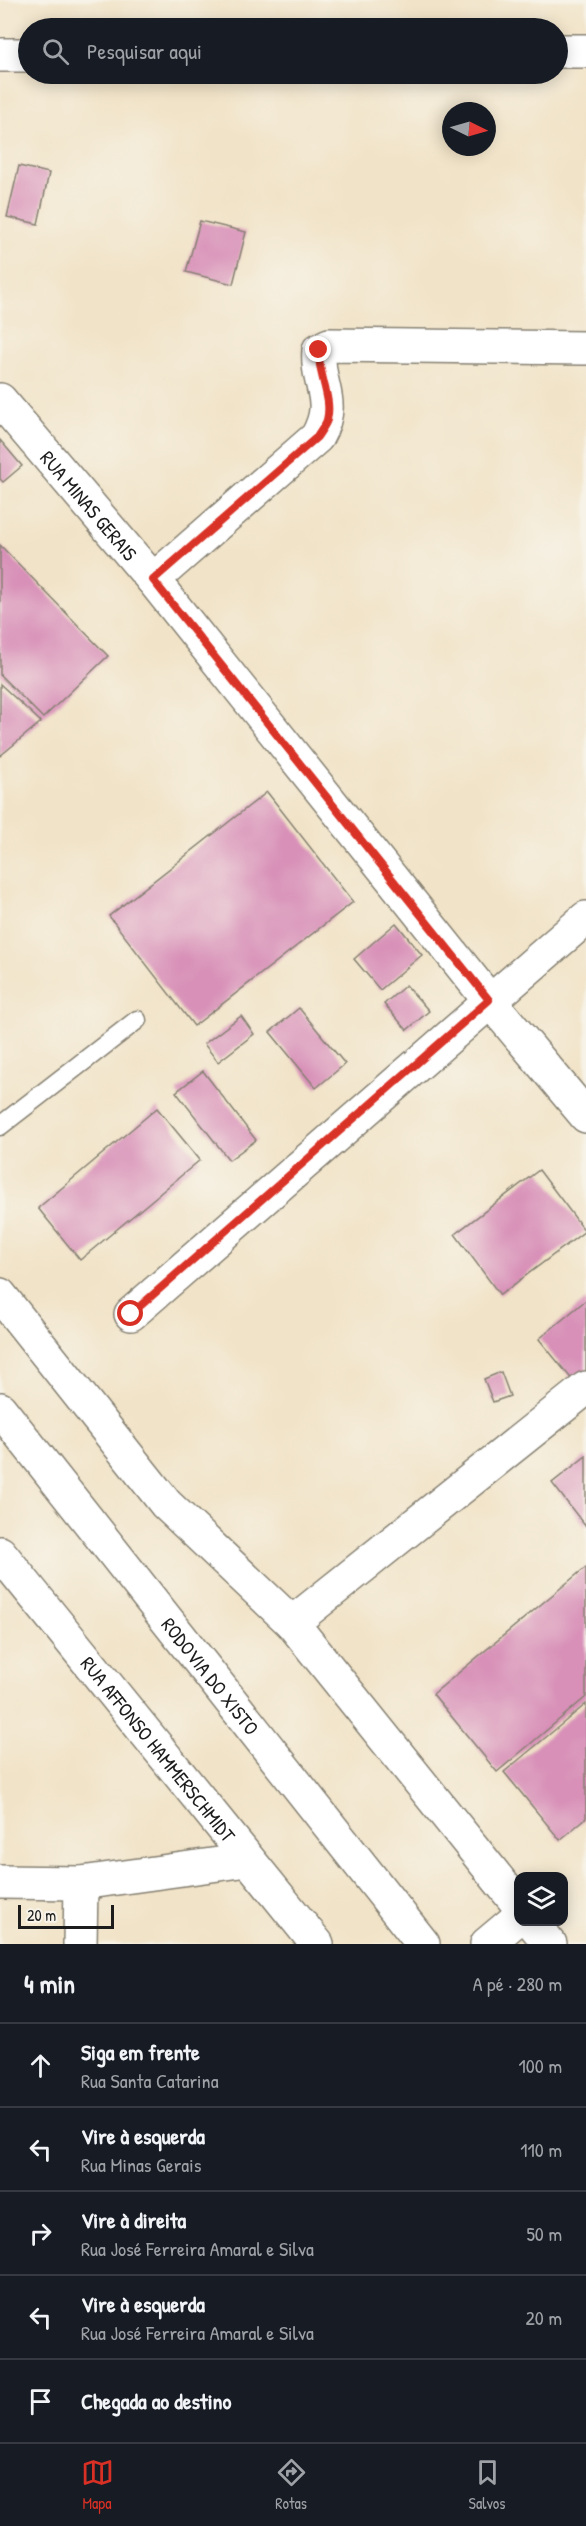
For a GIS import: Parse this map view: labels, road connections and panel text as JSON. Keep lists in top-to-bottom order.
{
  "streets": {
    "main road": ["RUA MINAS GERAIS", "RODOVIA DO XISTO", "RUA AFFONSO HAMMERSCHMIDT"]
  },
  "scale_bar": "20 m",
  "north": "right",
  "page": {
    "search": "Pesquisar aqui",
    "scale": "20 m",
    "heading": ["4 min", "A pé · 280 m"],
    "list": [
      ["Siga em frente", "Rua Santa Catarina", "100 m"],
      ["Vire à esquerda", "Rua Minas Gerais", "110 m"],
      ["Vire à direita", "Rua José Ferreira Amaral e Silva", "50 m"],
      ["Vire à esquerda", "Rua José Ferreira Amaral e Silva", "20 m"],
      "Chegada ao destino"
    ],
    "nav": ["Mapa", "Rotas", "Salvos"]
  }
}
